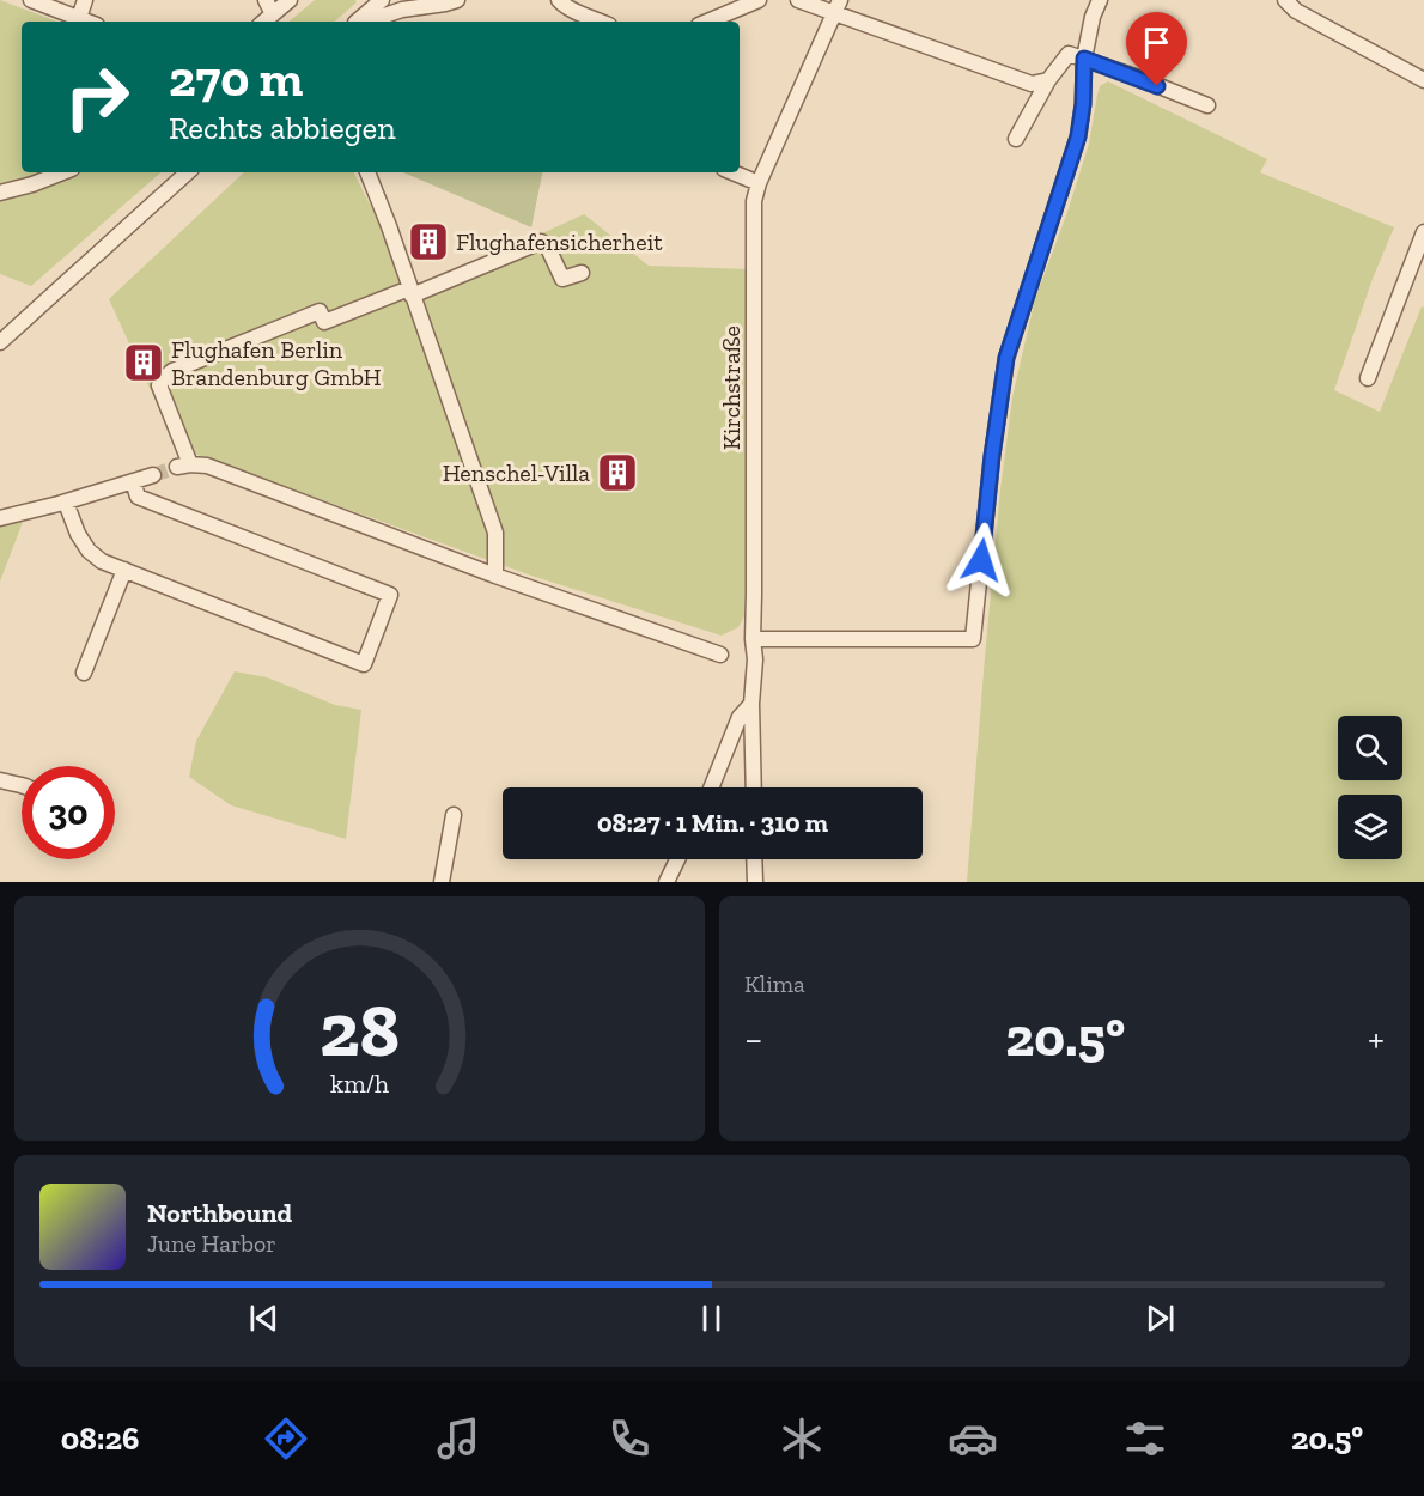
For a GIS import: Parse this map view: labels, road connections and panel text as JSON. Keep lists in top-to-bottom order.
{
  "streets": {
    "street": ["Kirchstraße"]
  },
  "places": {
    "building": ["Flughafensicherheit", "Flughafen Berlin Brandenburg GmbH", "Henschel-Villa"]
  },
  "page": {
    "turn": ["270 m", "Rechts abbiegen"],
    "limit": "30",
    "trip": "08:27 · 1 Min. · 310 m",
    "tile": "Klima",
    "heat": ["−", "20.5°", "+"],
    "song": ["Northbound", "June Harbor"],
    "tabs": ["08:26", "20.5°"],
    "gauge": ["28", "km/h"]
  }
}
